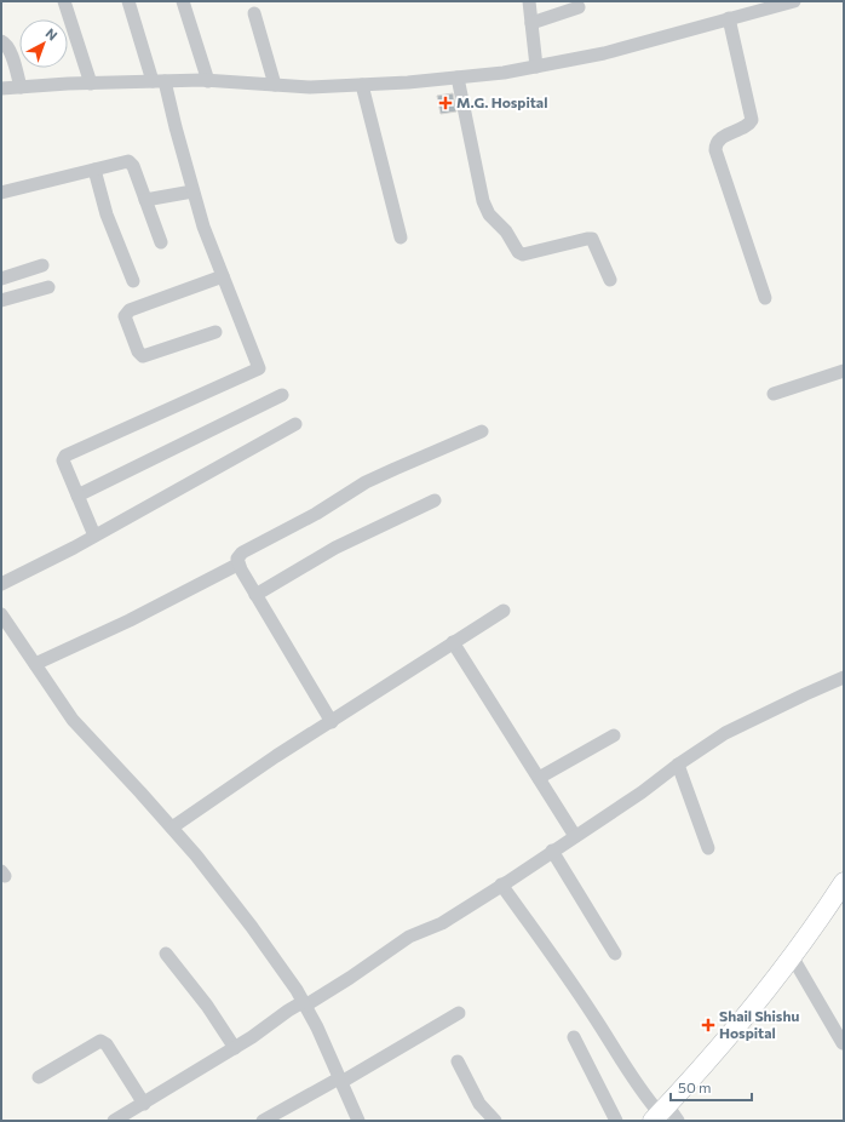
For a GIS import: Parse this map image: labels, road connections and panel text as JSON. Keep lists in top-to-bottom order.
{
  "places": {
    "health": ["M.G. Hospital", "Shail Shishu Hospital"]
  },
  "scale_bar": "50 m",
  "north": "top right"
}
